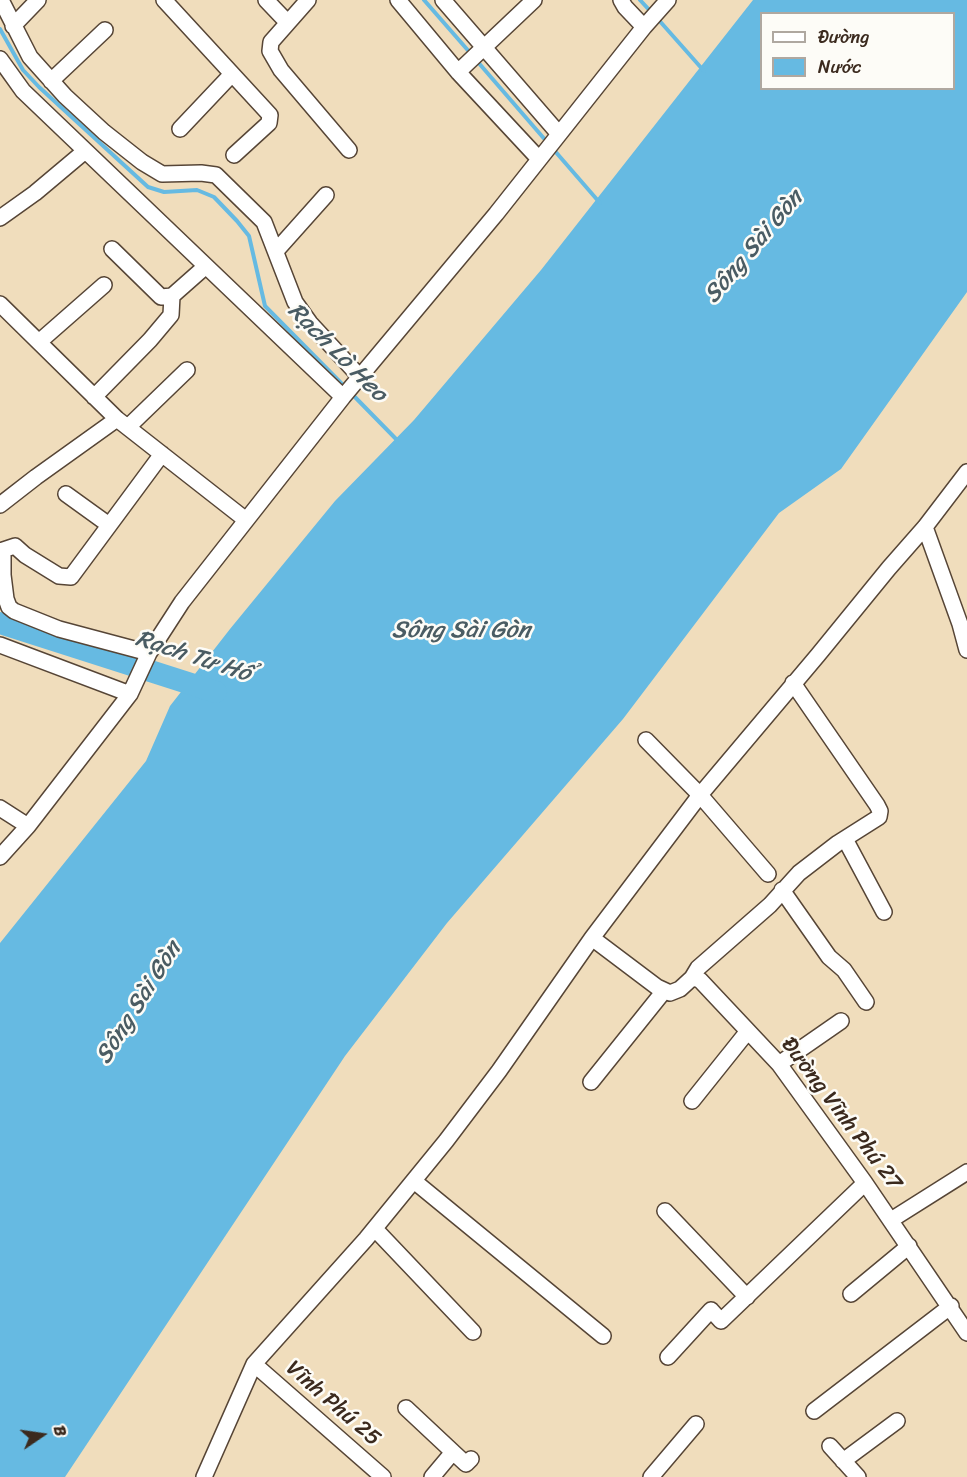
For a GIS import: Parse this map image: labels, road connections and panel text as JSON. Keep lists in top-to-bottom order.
{
  "streets": {
    "street": ["Đường Vĩnh Phú 27", "Vĩnh Phú 25"]
  },
  "water": ["Sông Sài Gòn", "Rạch Lò Heo", "Rạch Tư Hổ"],
  "legend": ["Đường", "Nước"],
  "north": "right"
}
